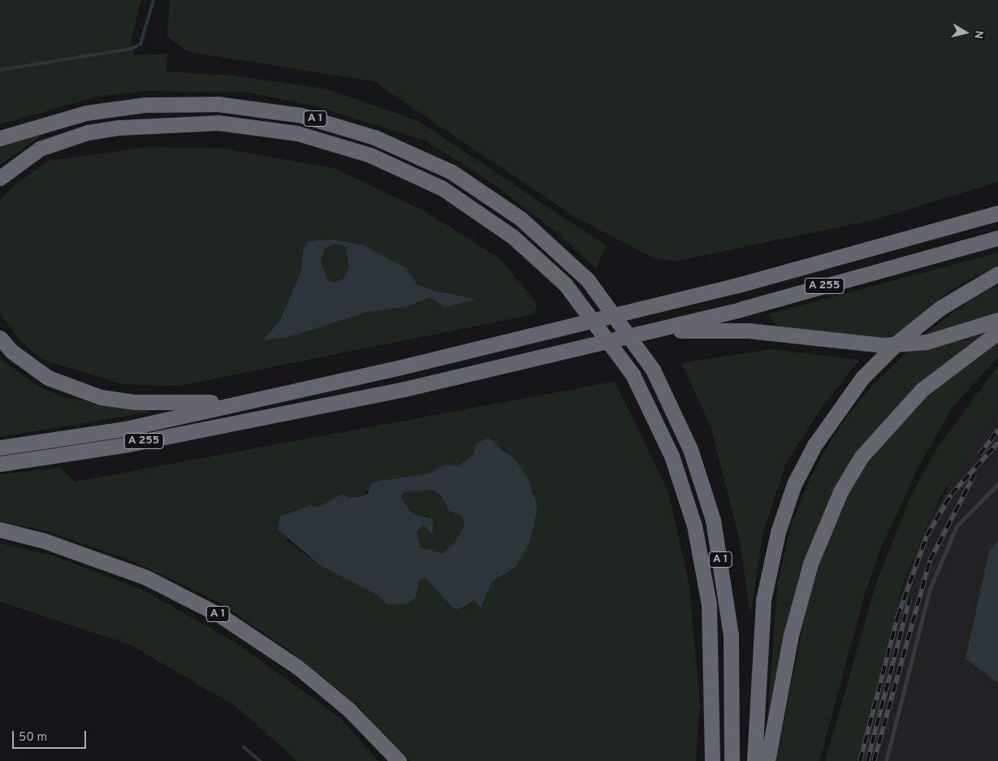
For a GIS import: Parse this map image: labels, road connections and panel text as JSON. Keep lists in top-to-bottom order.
{
  "streets": {
    "highway": ["A 1", "A 255"]
  },
  "scale_bar": "50 m",
  "north": "right"
}
